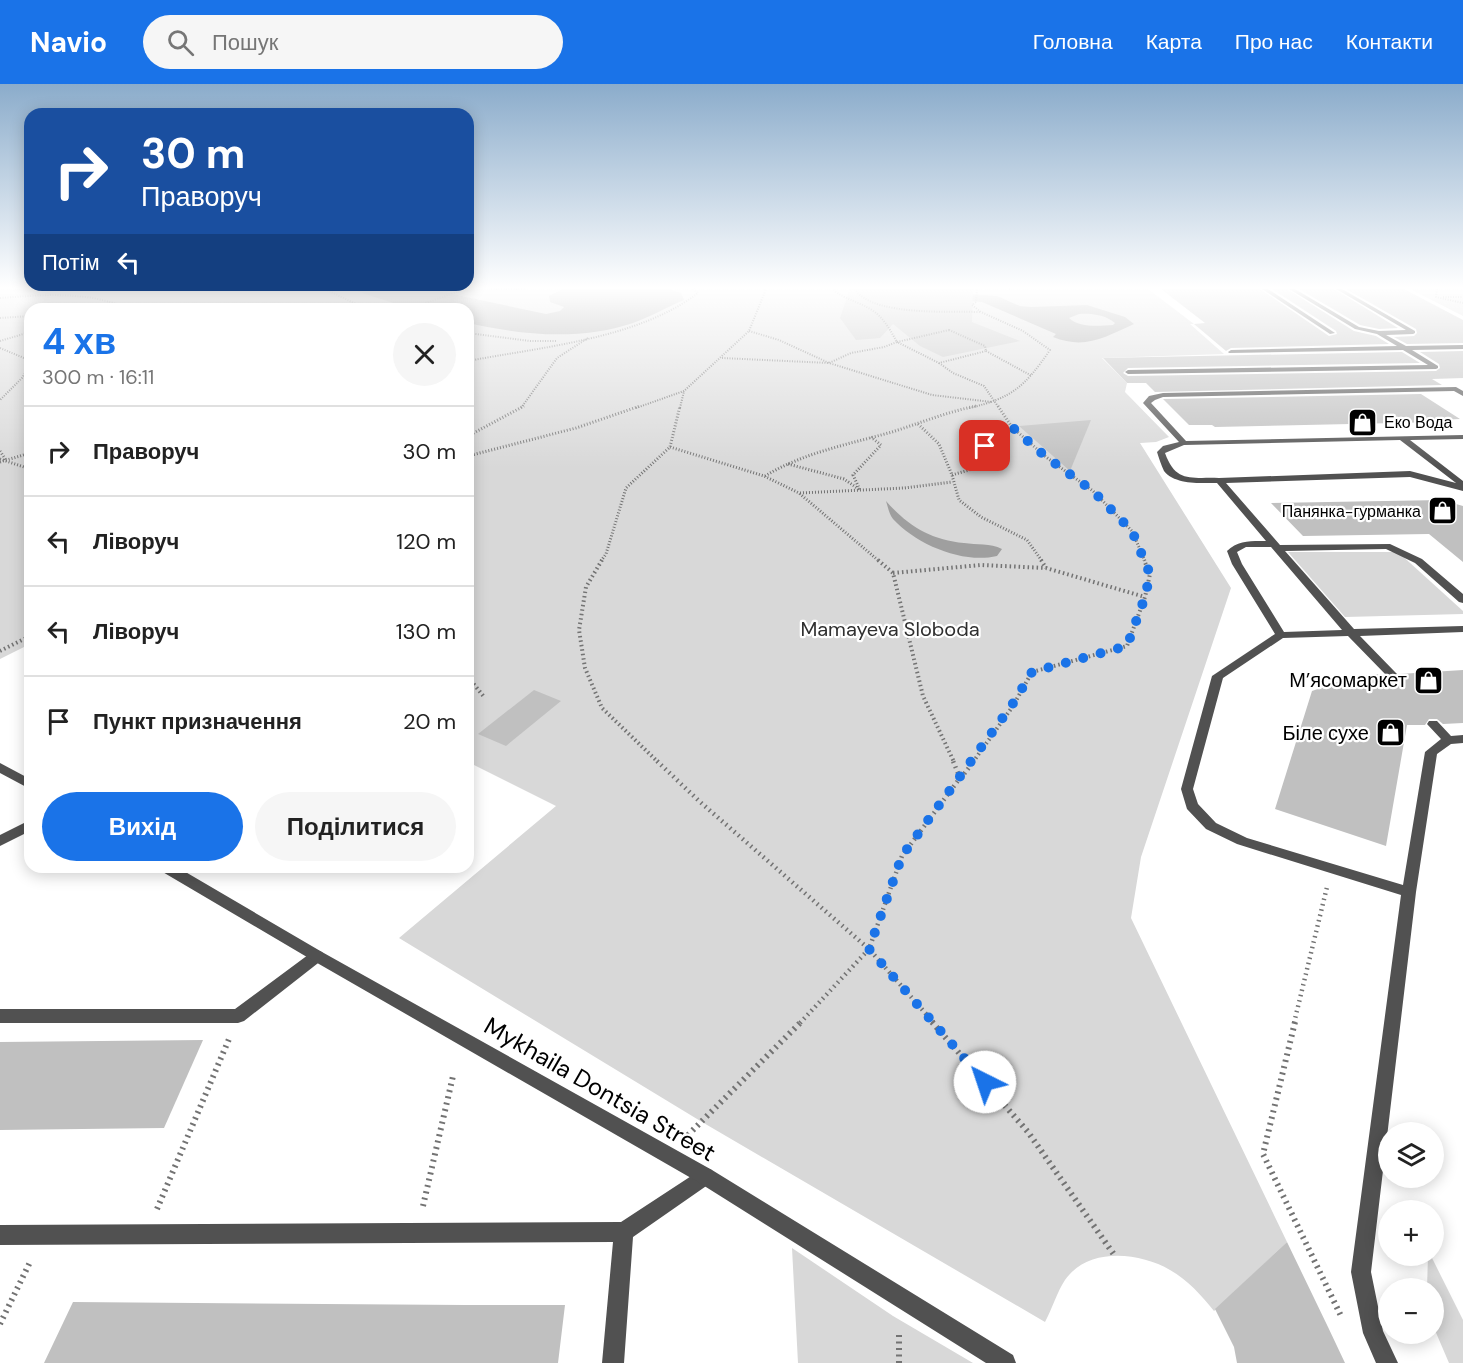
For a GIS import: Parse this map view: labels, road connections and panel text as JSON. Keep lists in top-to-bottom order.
{
  "streets": {
    "street": ["Mykhaila Dontsia Street"]
  },
  "parks": ["Mamayeva Sloboda"],
  "places": {
    "shop": [
      "Еко Вода",
      "Панянка-гурманка",
      "М’ясомаркет",
      "Біле сухе"
    ]
  },
  "page": {
    "header": "Navio",
    "search": "Пошук",
    "nav": [
      "Головна",
      "Карта",
      "Про нас",
      "Контакти"
    ],
    "turn": ["30 m", "Праворуч"],
    "then": "Потім",
    "heading": ["4 хв", "300 m · 16:11"],
    "list": [
      {
        "name": "Праворуч",
        "value": "30 m"
      },
      {
        "name": "Ліворуч",
        "value": "120 m"
      },
      {
        "name": "Ліворуч",
        "value": "130 m"
      },
      {
        "name": "Пункт призначення",
        "value": "20 m"
      }
    ],
    "buttons": ["Вихід", "Поділитися"],
    "map_buttons": ["+", "−"]
  }
}
